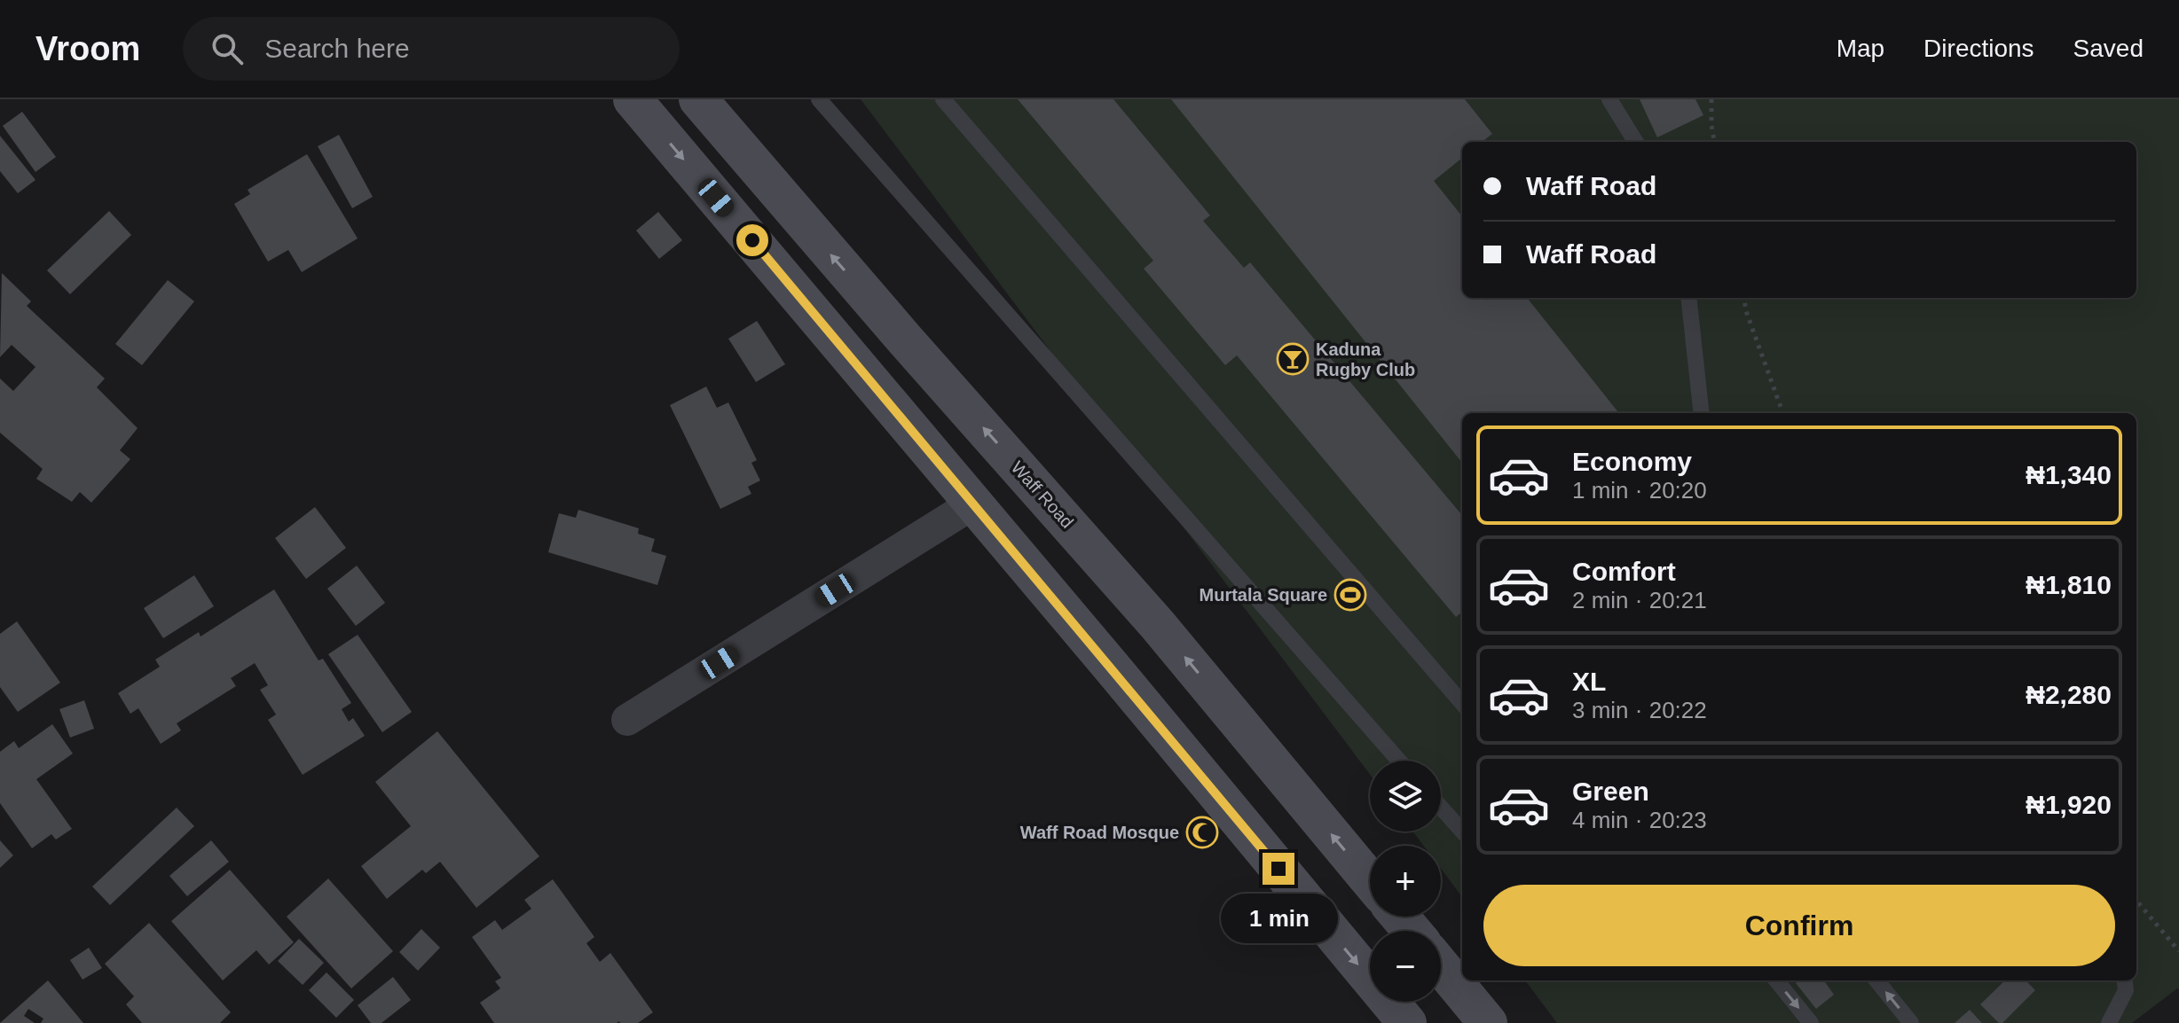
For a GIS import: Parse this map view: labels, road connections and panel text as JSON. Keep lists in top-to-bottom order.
{
  "streets": {
    "street": ["Waff Road"]
  },
  "places": {
    "bar": ["Kaduna Rugby Club"],
    "sports": ["Murtala Square"],
    "mosque": ["Waff Road Mosque"]
  },
  "page": {
    "header": "Vroom",
    "search": "Search here",
    "nav": ["Map", "Directions", "Saved"],
    "banner": ["Waff Road", "Waff Road"],
    "list": [
      {
        "name": "Economy",
        "note": "1 min · 20:20",
        "value": "₦1,340"
      },
      {
        "name": "Comfort",
        "note": "2 min · 20:21",
        "value": "₦1,810"
      },
      {
        "name": "XL",
        "note": "3 min · 20:22",
        "value": "₦2,280"
      },
      {
        "name": "Green",
        "note": "4 min · 20:23",
        "value": "₦1,920"
      }
    ],
    "map_buttons": ["+", "−"],
    "buttons": "Confirm",
    "bubble": "1 min"
  }
}
